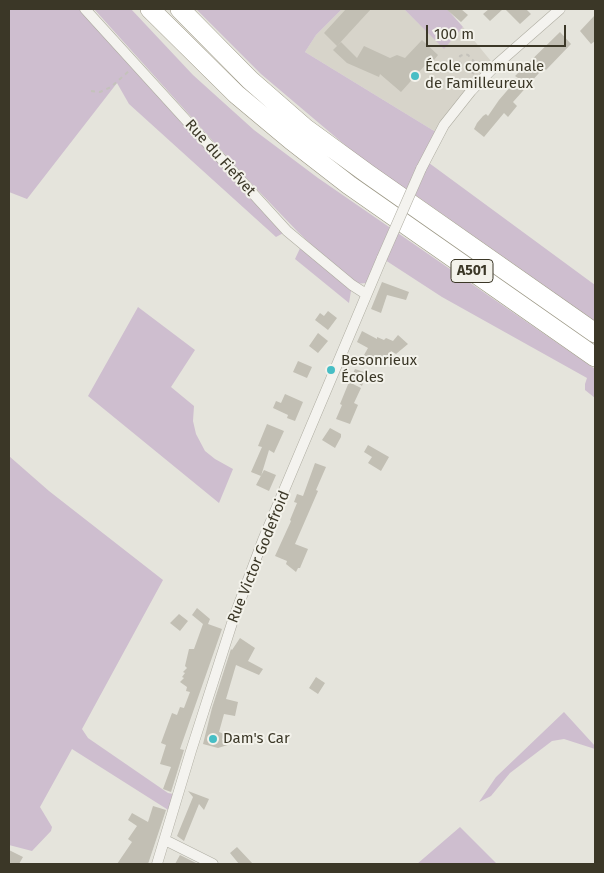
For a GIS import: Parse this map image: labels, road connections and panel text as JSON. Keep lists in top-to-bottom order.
{
  "streets": {
    "highway": ["A501"],
    "street": ["Rue du Fiefvet", "Rue Victor Godefroid"]
  },
  "crossings": [
    ["Rue du Fiefvet", "Rue Victor Godefroid"]
  ],
  "places": ["École communale de Familleureux", "Besonrieux Écoles", "Dam's Car"],
  "scale_bar": "100 m"
}
